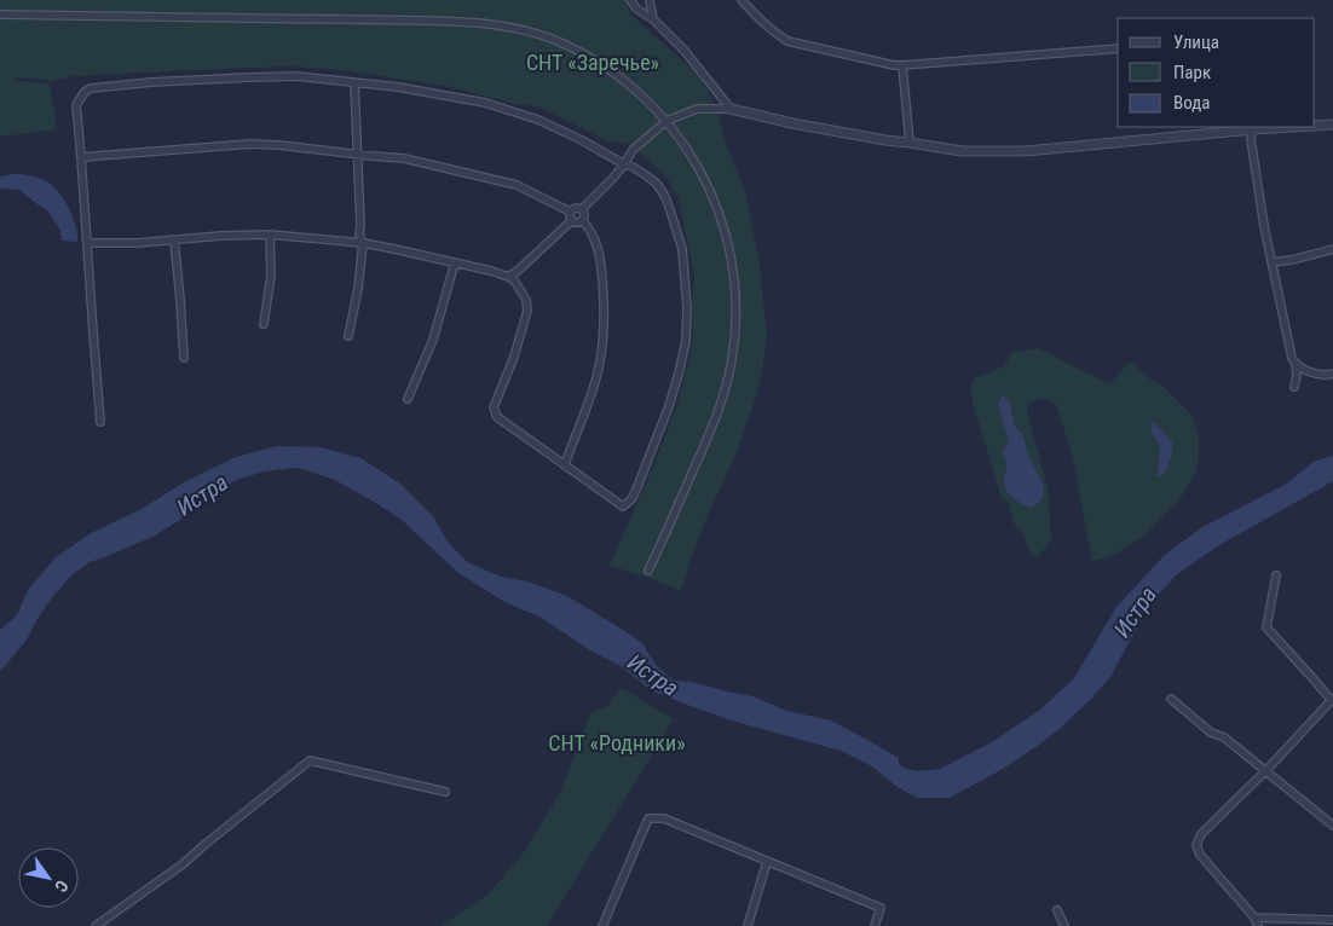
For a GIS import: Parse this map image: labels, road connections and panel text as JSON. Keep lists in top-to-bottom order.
{
  "water": ["Истра"],
  "parks": ["СНТ «Заречье»", "СНТ «Родники»"],
  "legend": ["Улица", "Парк", "Вода"],
  "north": "bottom right"
}
